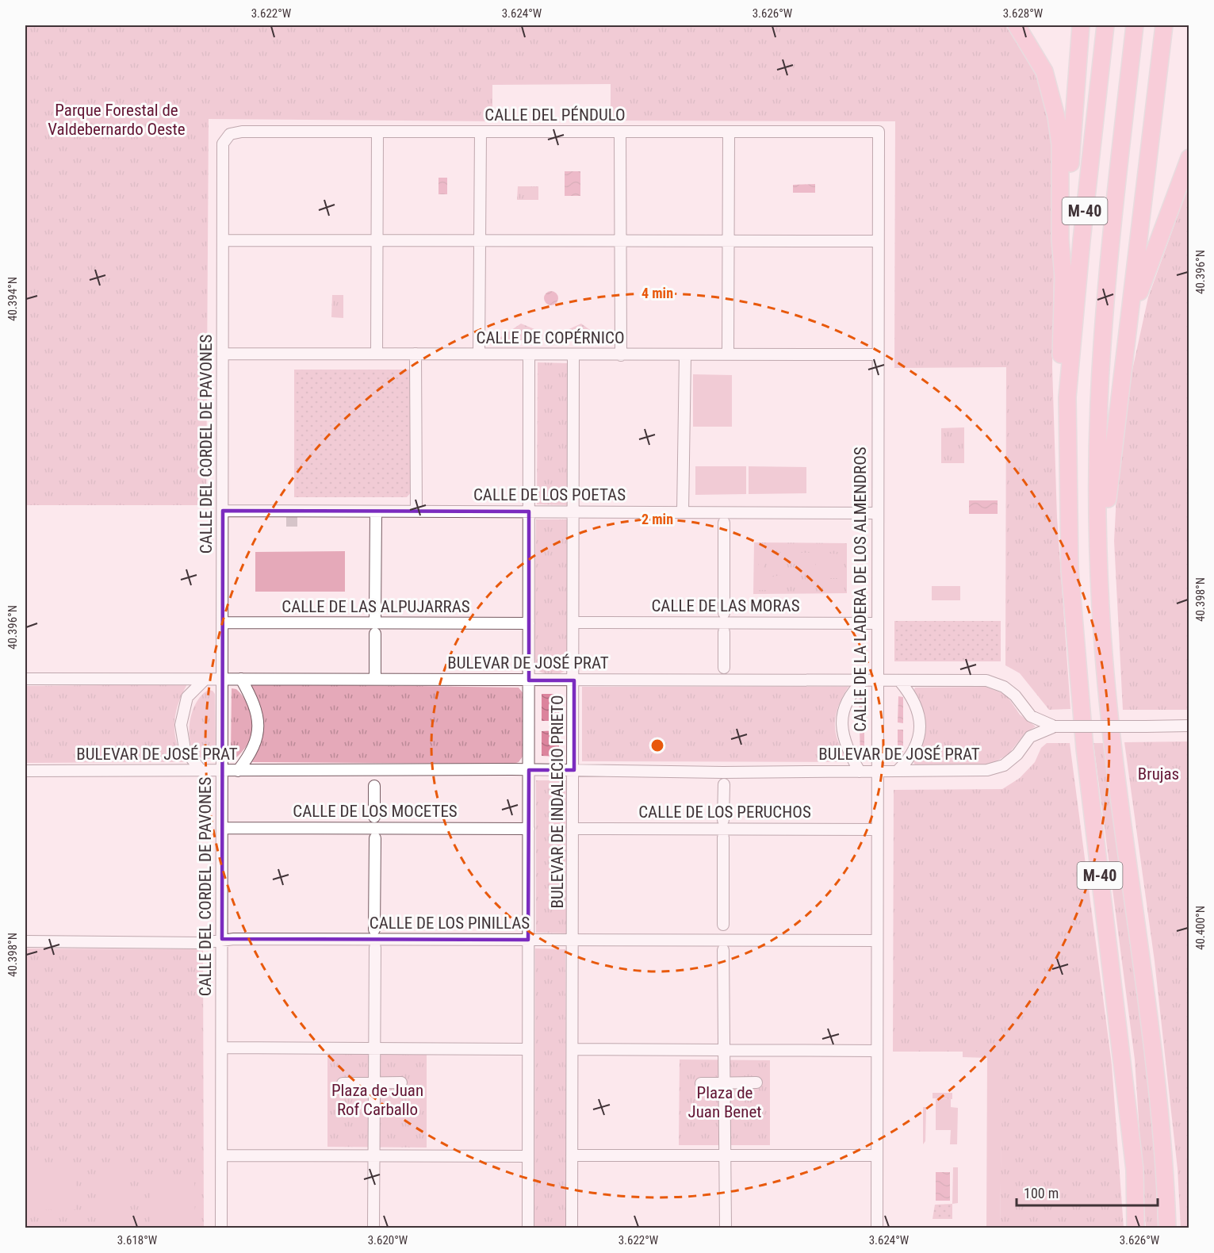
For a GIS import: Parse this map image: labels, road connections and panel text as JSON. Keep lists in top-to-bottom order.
{
  "streets": {
    "highway": ["M-40"],
    "street": [
      "CALLE DEL PÉNDULO",
      "CALLE DE COPÉRNICO",
      "CALLE DEL CORDEL DE PAVONES",
      "CALLE DE LOS POETAS",
      "CALLE DE LA LADERA DE LOS ALMENDROS",
      "CALLE DE LAS MORAS",
      "CALLE DE LAS ALPUJARRAS",
      "BULEVAR DE JOSÉ PRAT",
      "BULEVAR DE INDALECIO PRIETO",
      "CALLE DE LOS MOCETES",
      "CALLE DE LOS PERUCHOS",
      "CALLE DE LOS PINILLAS"
    ]
  },
  "crossings": [
    ["CALLE DEL PÉNDULO", "CALLE DEL CORDEL DE PAVONES"],
    ["CALLE DEL PÉNDULO", "CALLE DE LA LADERA DE LOS ALMENDROS"],
    ["CALLE DE COPÉRNICO", "CALLE DEL CORDEL DE PAVONES"],
    ["CALLE DE COPÉRNICO", "CALLE DE LA LADERA DE LOS ALMENDROS"],
    ["CALLE DE COPÉRNICO", "BULEVAR DE INDALECIO PRIETO"],
    ["CALLE DEL CORDEL DE PAVONES", "CALLE DE LOS POETAS"],
    ["CALLE DEL CORDEL DE PAVONES", "CALLE DE LAS ALPUJARRAS"],
    ["CALLE DEL CORDEL DE PAVONES", "BULEVAR DE JOSÉ PRAT"],
    ["CALLE DEL CORDEL DE PAVONES", "CALLE DE LOS MOCETES"],
    ["CALLE DEL CORDEL DE PAVONES", "CALLE DE LOS PINILLAS"],
    ["CALLE DE LOS POETAS", "CALLE DE LA LADERA DE LOS ALMENDROS"],
    ["CALLE DE LOS POETAS", "BULEVAR DE INDALECIO PRIETO"],
    ["CALLE DE LA LADERA DE LOS ALMENDROS", "CALLE DE LAS MORAS"],
    ["CALLE DE LA LADERA DE LOS ALMENDROS", "BULEVAR DE JOSÉ PRAT"],
    ["CALLE DE LA LADERA DE LOS ALMENDROS", "CALLE DE LOS PERUCHOS"],
    ["CALLE DE LA LADERA DE LOS ALMENDROS", "CALLE DE LOS PINILLAS"],
    ["CALLE DE LAS MORAS", "BULEVAR DE INDALECIO PRIETO"],
    ["CALLE DE LAS ALPUJARRAS", "BULEVAR DE INDALECIO PRIETO"],
    ["BULEVAR DE JOSÉ PRAT", "BULEVAR DE INDALECIO PRIETO"],
    ["BULEVAR DE INDALECIO PRIETO", "CALLE DE LOS MOCETES"],
    ["BULEVAR DE INDALECIO PRIETO", "CALLE DE LOS PERUCHOS"],
    ["BULEVAR DE INDALECIO PRIETO", "CALLE DE LOS PINILLAS"]
  ],
  "parks": [
    "Parque Forestal de Valdebernardo Oeste",
    "Brujas",
    "Plaza de Juan Rof Carballo",
    "Plaza de Juan Benet"
  ],
  "scale_bar": "100 m",
  "coordinates": [
    "3.622°W",
    "3.624°W",
    "3.626°W",
    "3.628°W",
    "40.396°N",
    "40.394°N",
    "40.398°N",
    "40.400°N",
    "3.618°W",
    "3.620°W"
  ],
  "rings": ["4 min", "2 min"]
}
